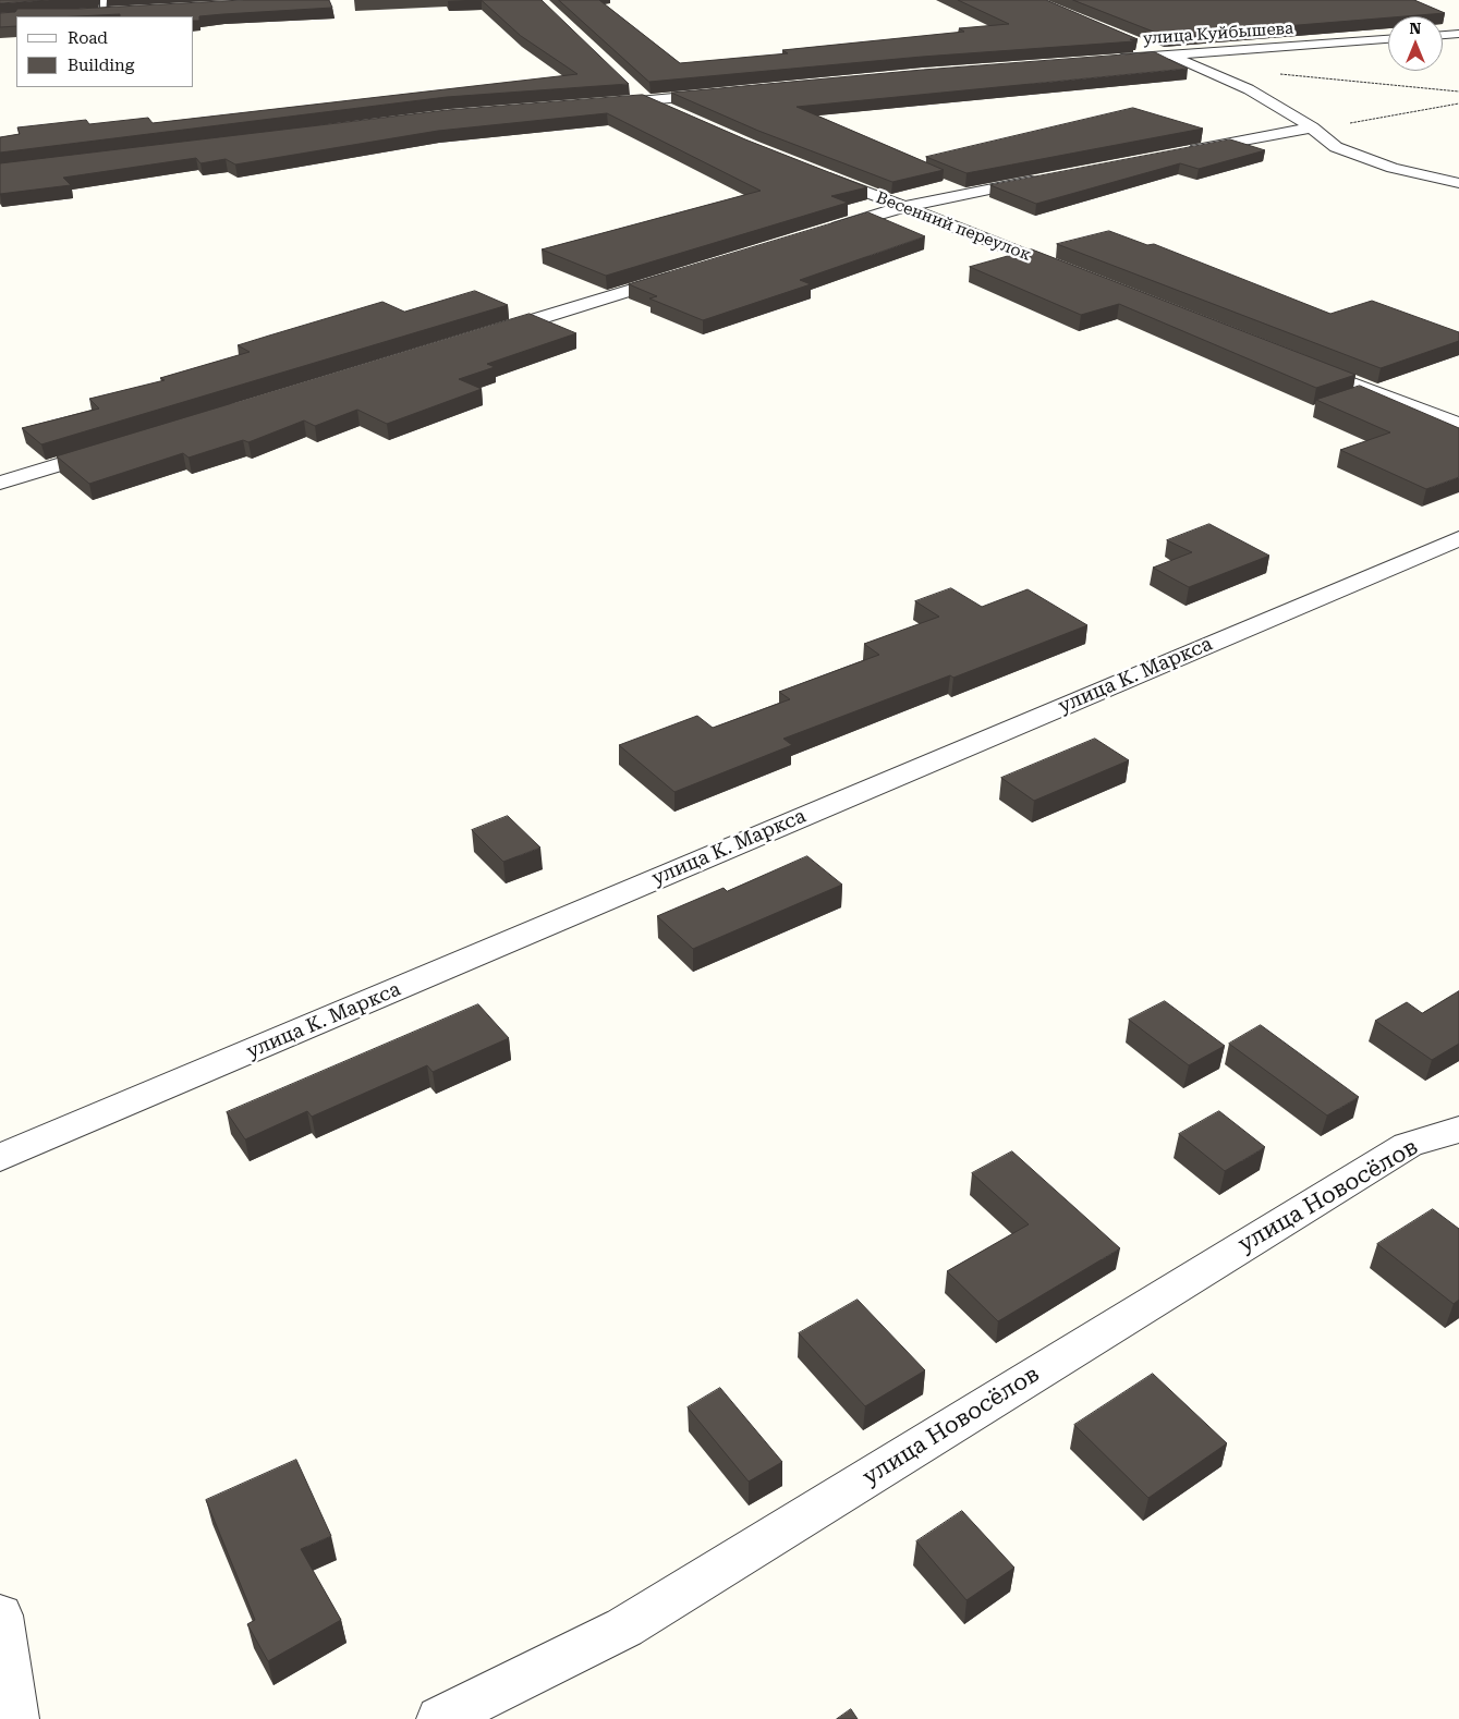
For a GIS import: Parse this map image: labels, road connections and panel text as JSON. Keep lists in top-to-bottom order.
{
  "streets": {
    "street": [
      "улица Куйбышева",
      "Весенний переулок",
      "улица К. Маркса",
      "улица Новосёлов"
    ]
  },
  "legend": ["Road", "Building"],
  "north": "top"
}
